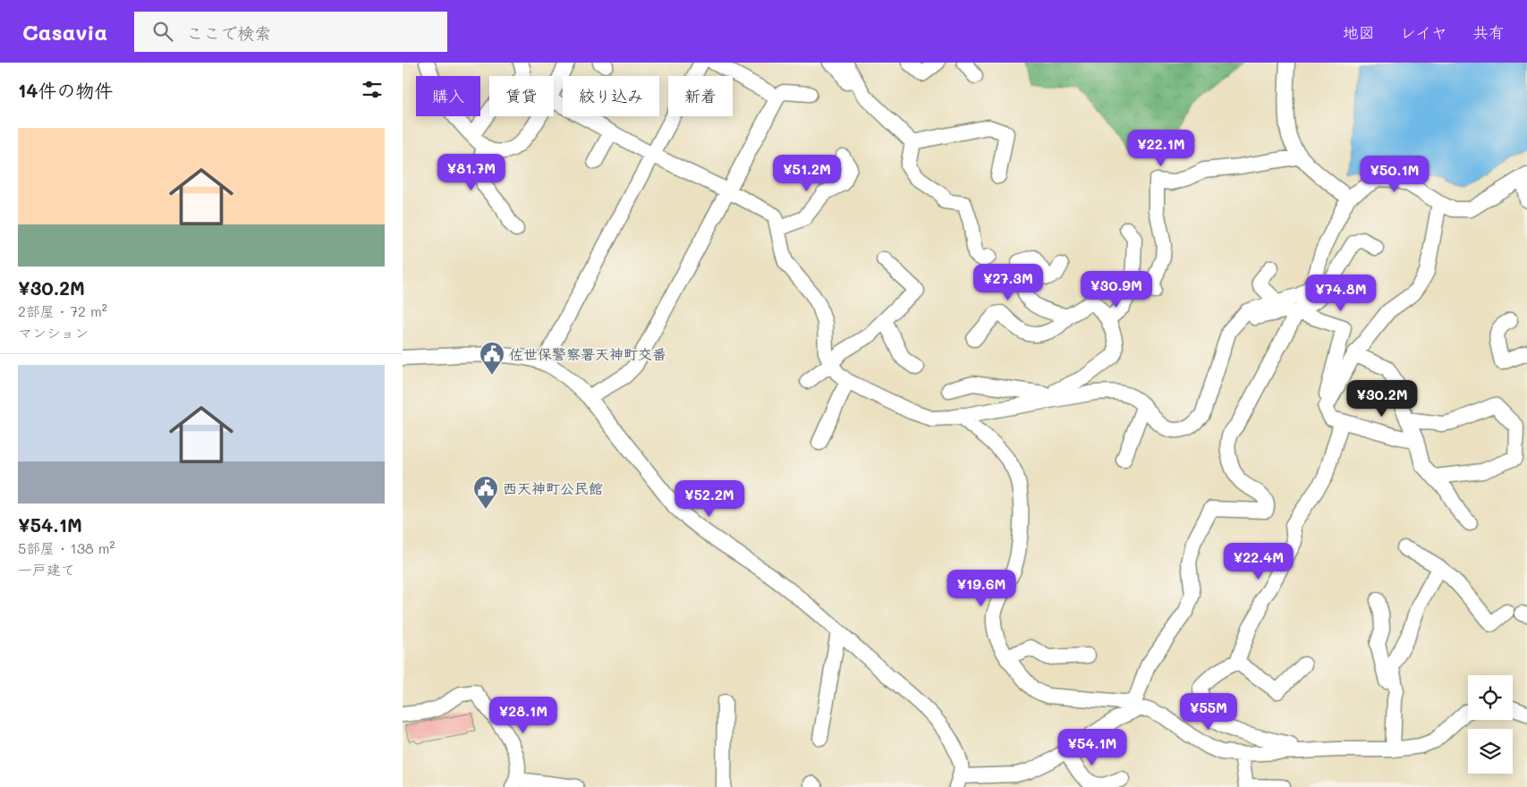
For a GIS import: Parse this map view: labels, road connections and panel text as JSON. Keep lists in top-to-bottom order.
{
  "places": {
    "public building": ["佐世保警察署天神町交番", "西天神町公民館"]
  },
  "page": {
    "header": "Casavia",
    "search": "ここで検索",
    "nav": ["地図", "レイヤ", "共有"],
    "heading": "14件の物件",
    "chip": [
      "購入",
      "賃貸",
      "絞り込み",
      "新着"
    ],
    "list": [
      {
        "name": "¥30.2M",
        "note": "2部屋 · 72 m² · マンション"
      },
      {
        "name": "¥54.1M",
        "note": "5部屋 · 138 m² · 一戸建て"
      }
    ],
    "price": [
      "¥22.1M",
      "¥81.7M",
      "¥51.2M",
      "¥50.1M",
      "¥27.3M",
      "¥30.9M",
      "¥74.8M",
      "¥30.2M",
      "¥52.2M",
      "¥22.4M",
      "¥19.6M",
      "¥55M",
      "¥28.1M",
      "¥54.1M"
    ]
  }
}
